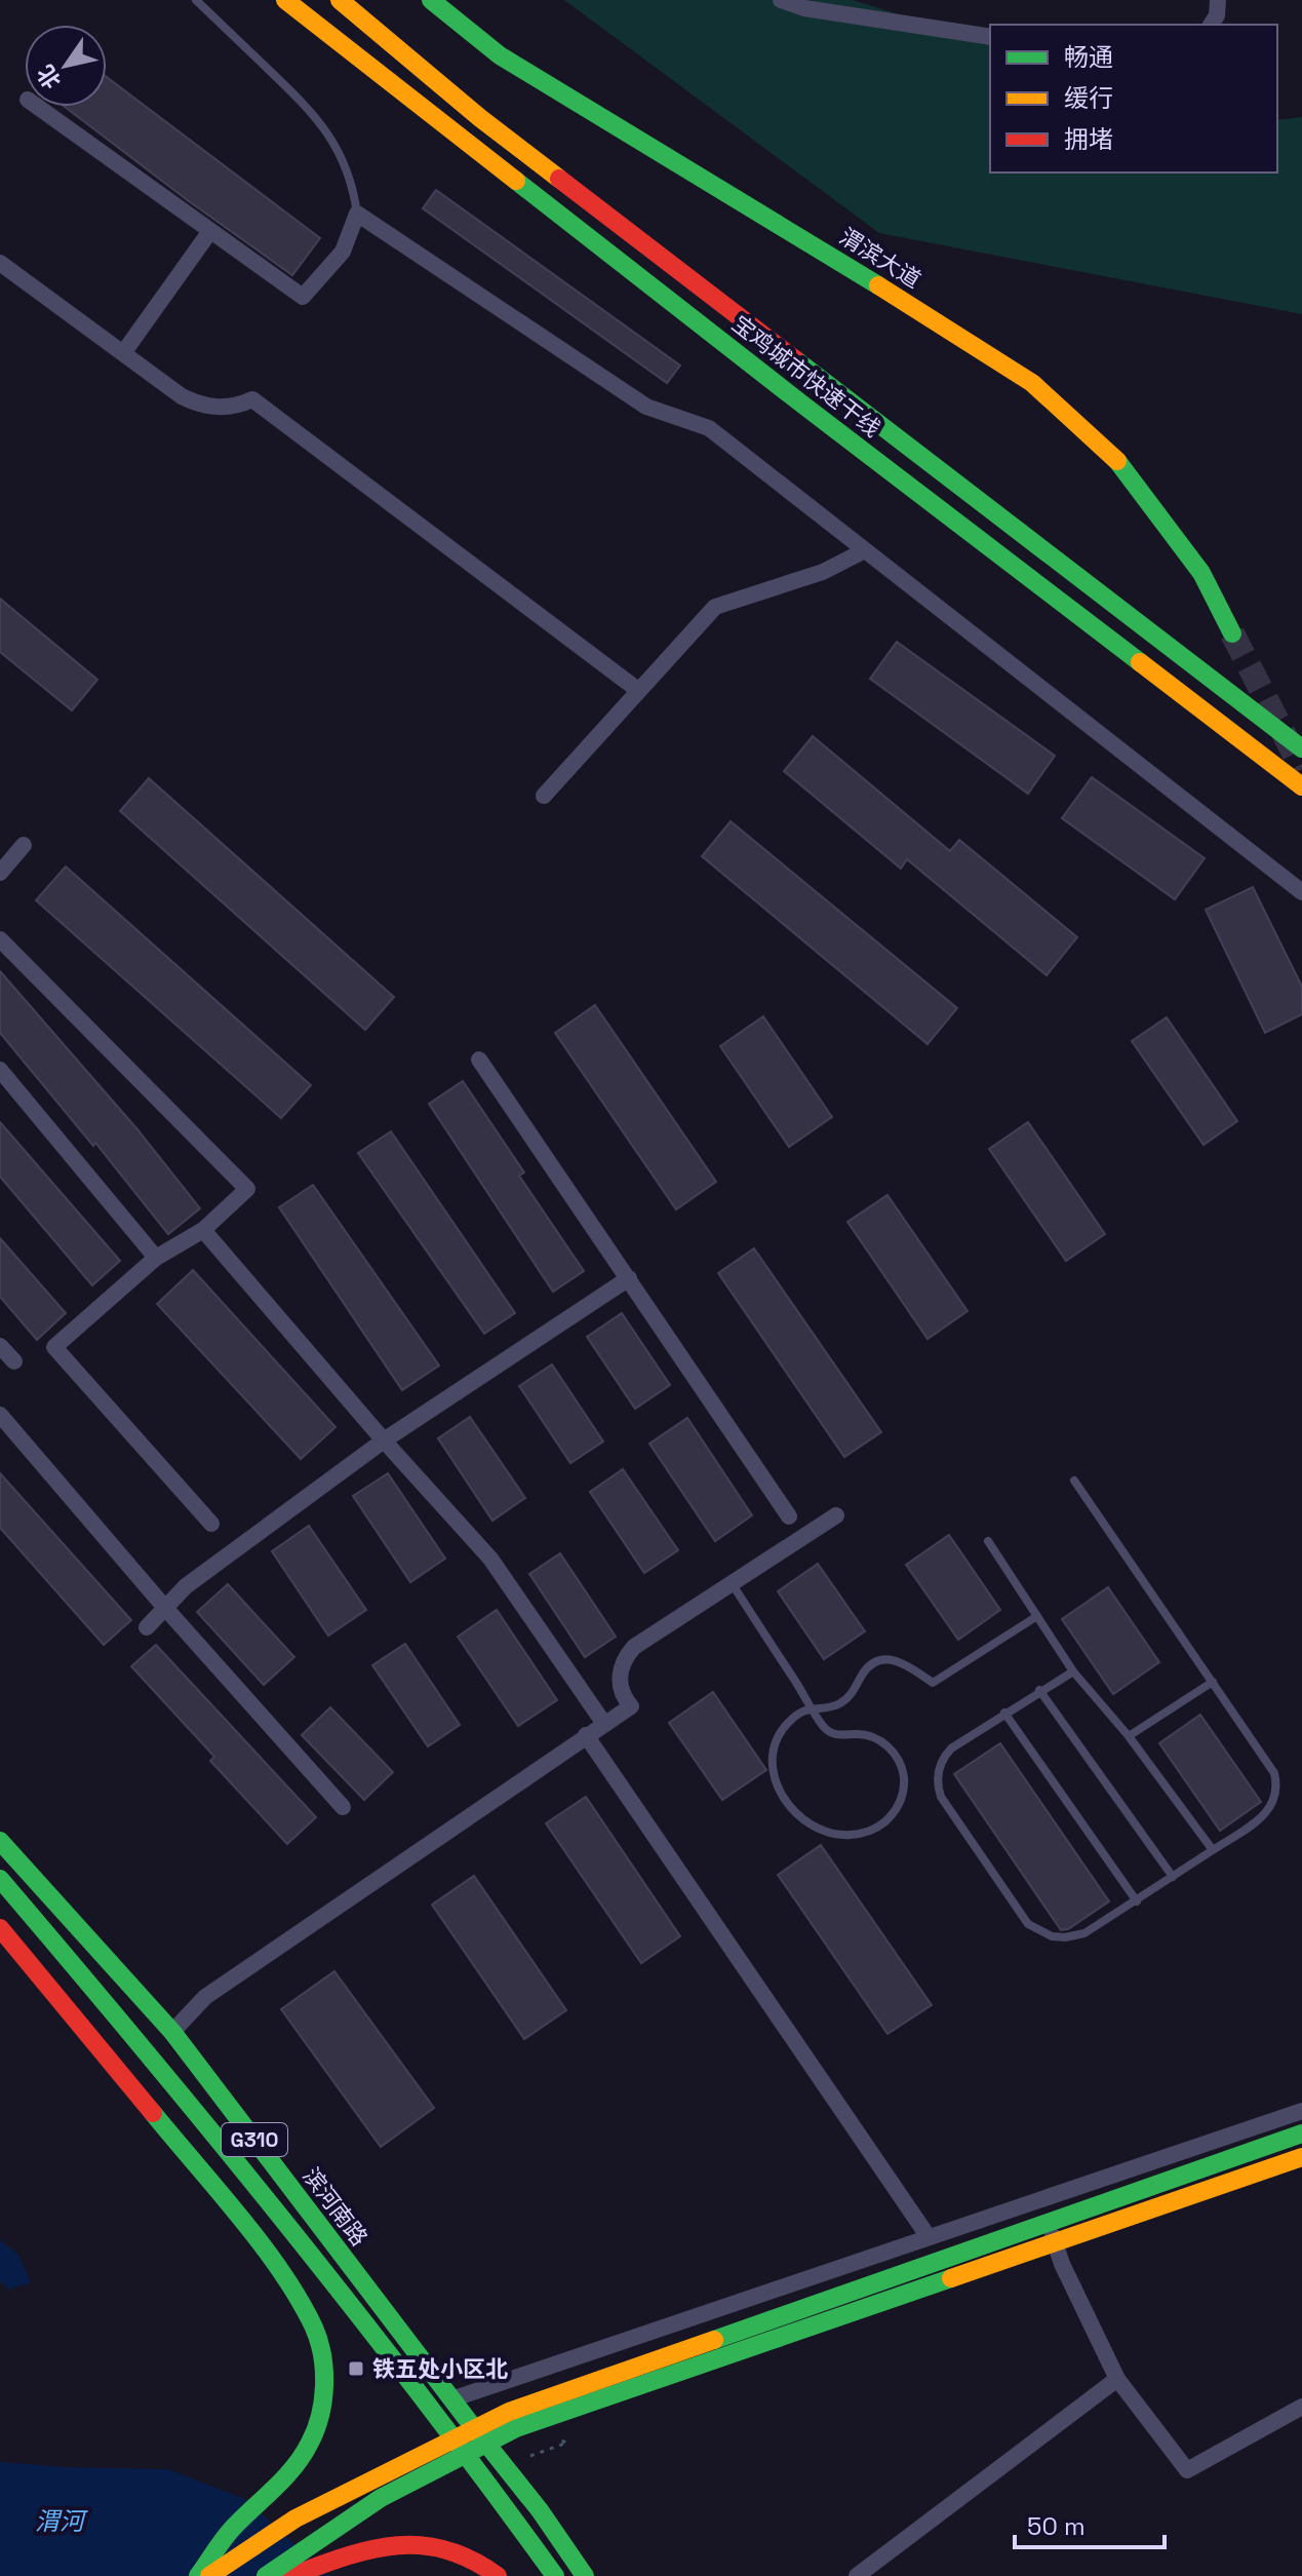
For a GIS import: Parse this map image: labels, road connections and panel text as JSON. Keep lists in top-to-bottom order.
{
  "streets": {
    "main road": [
      "渭滨大道",
      "宝鸡城市快速干线",
      "G310",
      "滨河南路"
    ]
  },
  "water": ["渭河"],
  "places": {
    "transit": ["铁五处小区北"]
  },
  "legend": ["畅通", "缓行", "拥堵"],
  "scale_bar": "50 m",
  "north": "bottom left"
}
